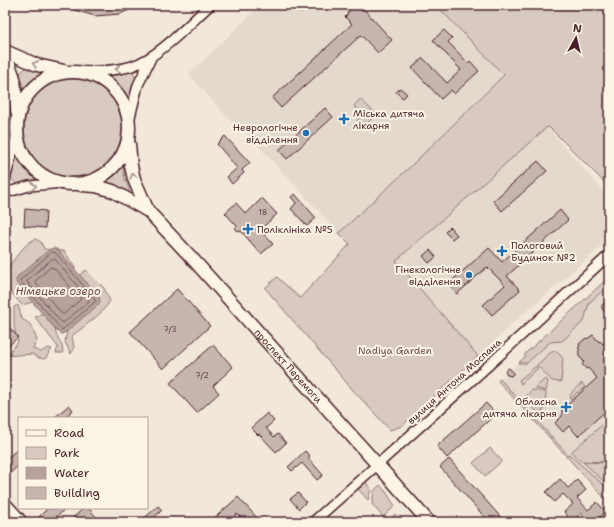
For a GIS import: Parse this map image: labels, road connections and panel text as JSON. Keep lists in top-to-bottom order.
{
  "streets": {
    "main road": ["проспект Перемоги"],
    "street": ["вулиця Антона Моспана"]
  },
  "crossings": [
    ["проспект Перемоги", "вулиця Антона Моспана"]
  ],
  "water": ["Німецьке озеро"],
  "parks": ["Nadiya Garden"],
  "places": {
    "health": [
      "Міська дитяча лікарня",
      "Поліклініка №5",
      "Пологовий Будинок №2",
      "Обласна дитяча лікарня"
    ],
    "other": ["Неврологічне відділення", "Гінекологічне відділення"]
  },
  "house_numbers": ["18", "7/3", "7/2"],
  "legend": [
    "Road",
    "Park",
    "Water",
    "Building"
  ],
  "north": "top"
}
